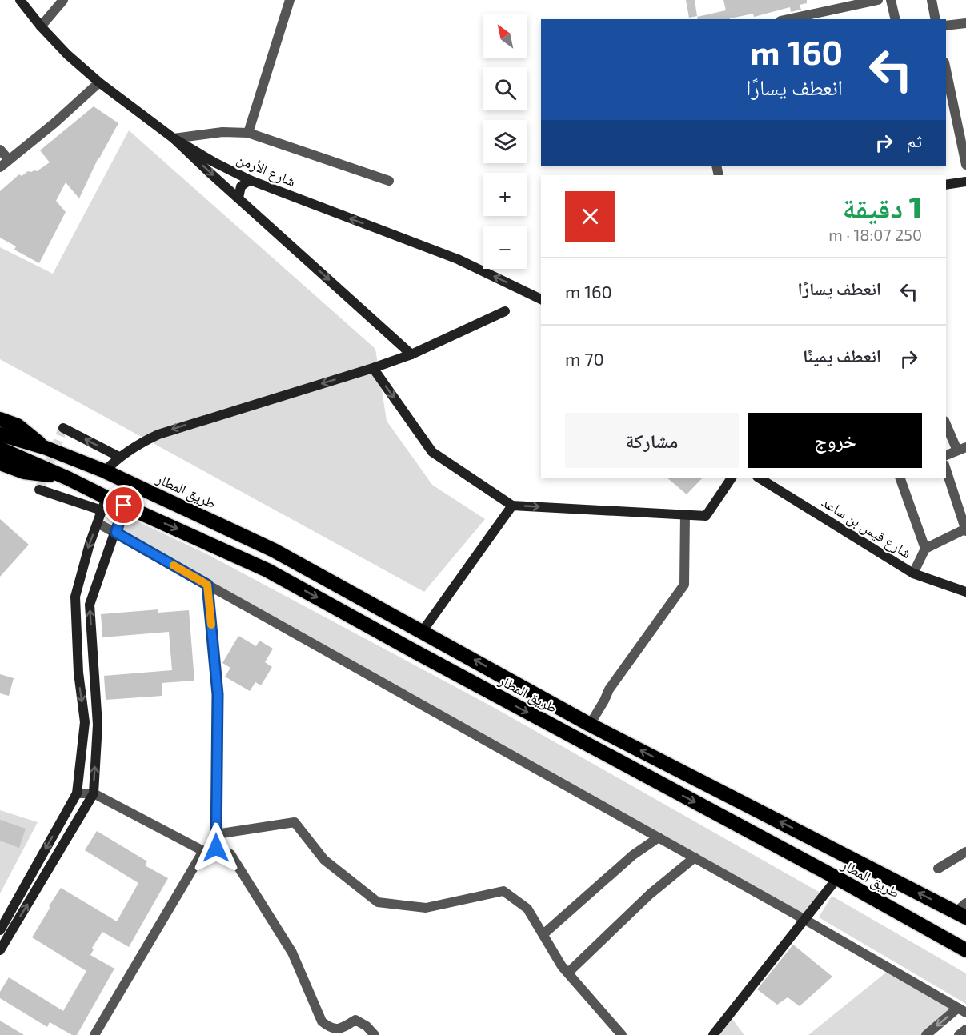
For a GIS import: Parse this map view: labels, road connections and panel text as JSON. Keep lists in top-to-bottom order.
{
  "streets": {
    "highway": ["طريق المطار"],
    "main road": ["شارع الأرمن", "شارع قيس بن ساعد"]
  },
  "north": "top left",
  "page": {
    "map_buttons": ["+", "−"],
    "turn": ["160 m", "انعطف يسارًا"],
    "then": "ثم",
    "heading": ["1 دقيقة", "250 m · 18:07"],
    "list": [
      {
        "name": "انعطف يسارًا",
        "value": "160 m"
      },
      {
        "name": "انعطف يمينًا",
        "value": "70 m"
      }
    ],
    "buttons": ["خروج", "مشاركة"]
  }
}
